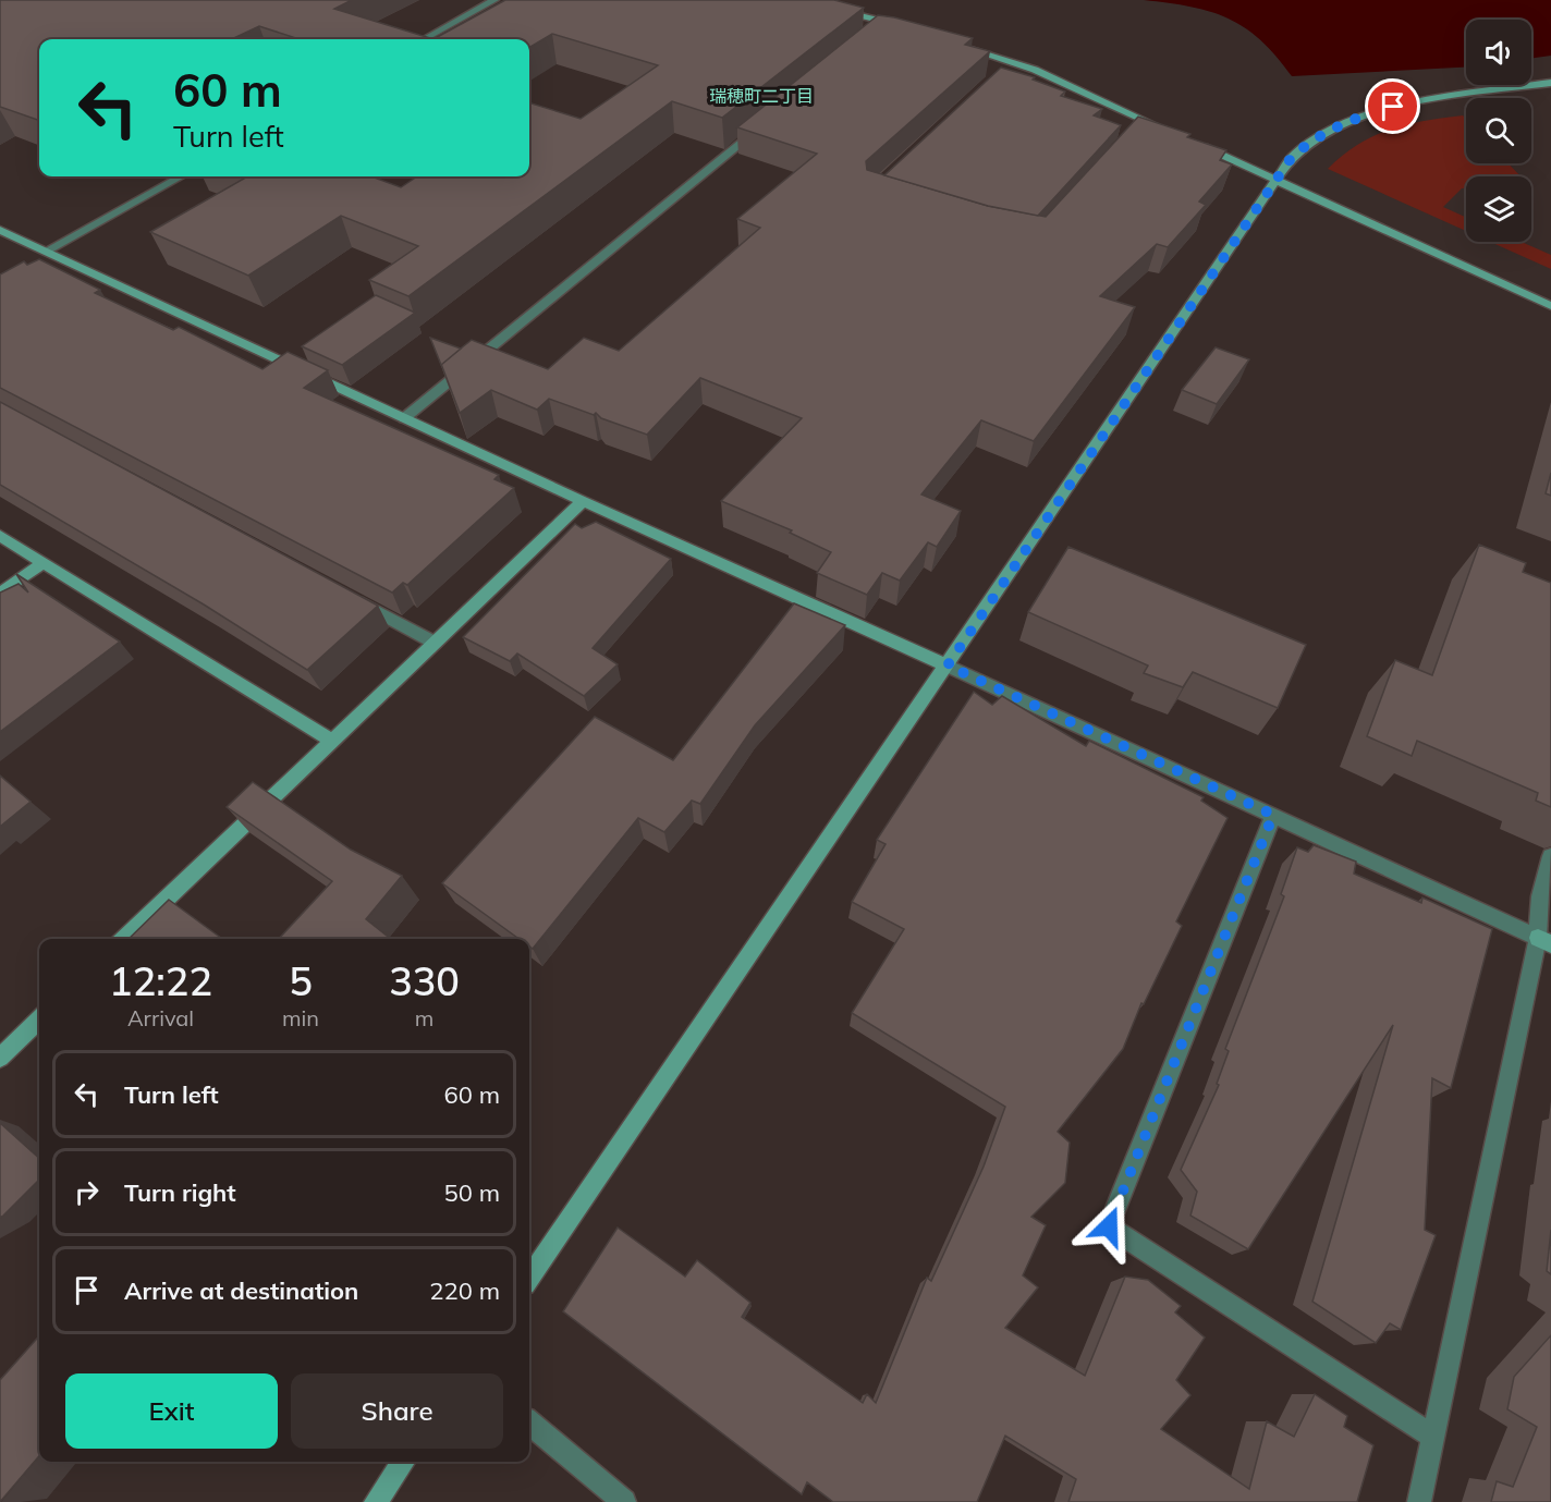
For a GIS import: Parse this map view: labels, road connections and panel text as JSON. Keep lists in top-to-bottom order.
{
  "districts": ["瑞穂町二丁目"],
  "page": {
    "turn": ["60 m", "Turn left"],
    "eta": [
      "12:22",
      "Arrival",
      "5",
      "min",
      "330",
      "m"
    ],
    "list": [
      {
        "name": "Turn left",
        "value": "60 m"
      },
      {
        "name": "Turn right",
        "value": "50 m"
      },
      {
        "name": "Arrive at destination",
        "value": "220 m"
      }
    ],
    "buttons": ["Exit", "Share"]
  }
}
